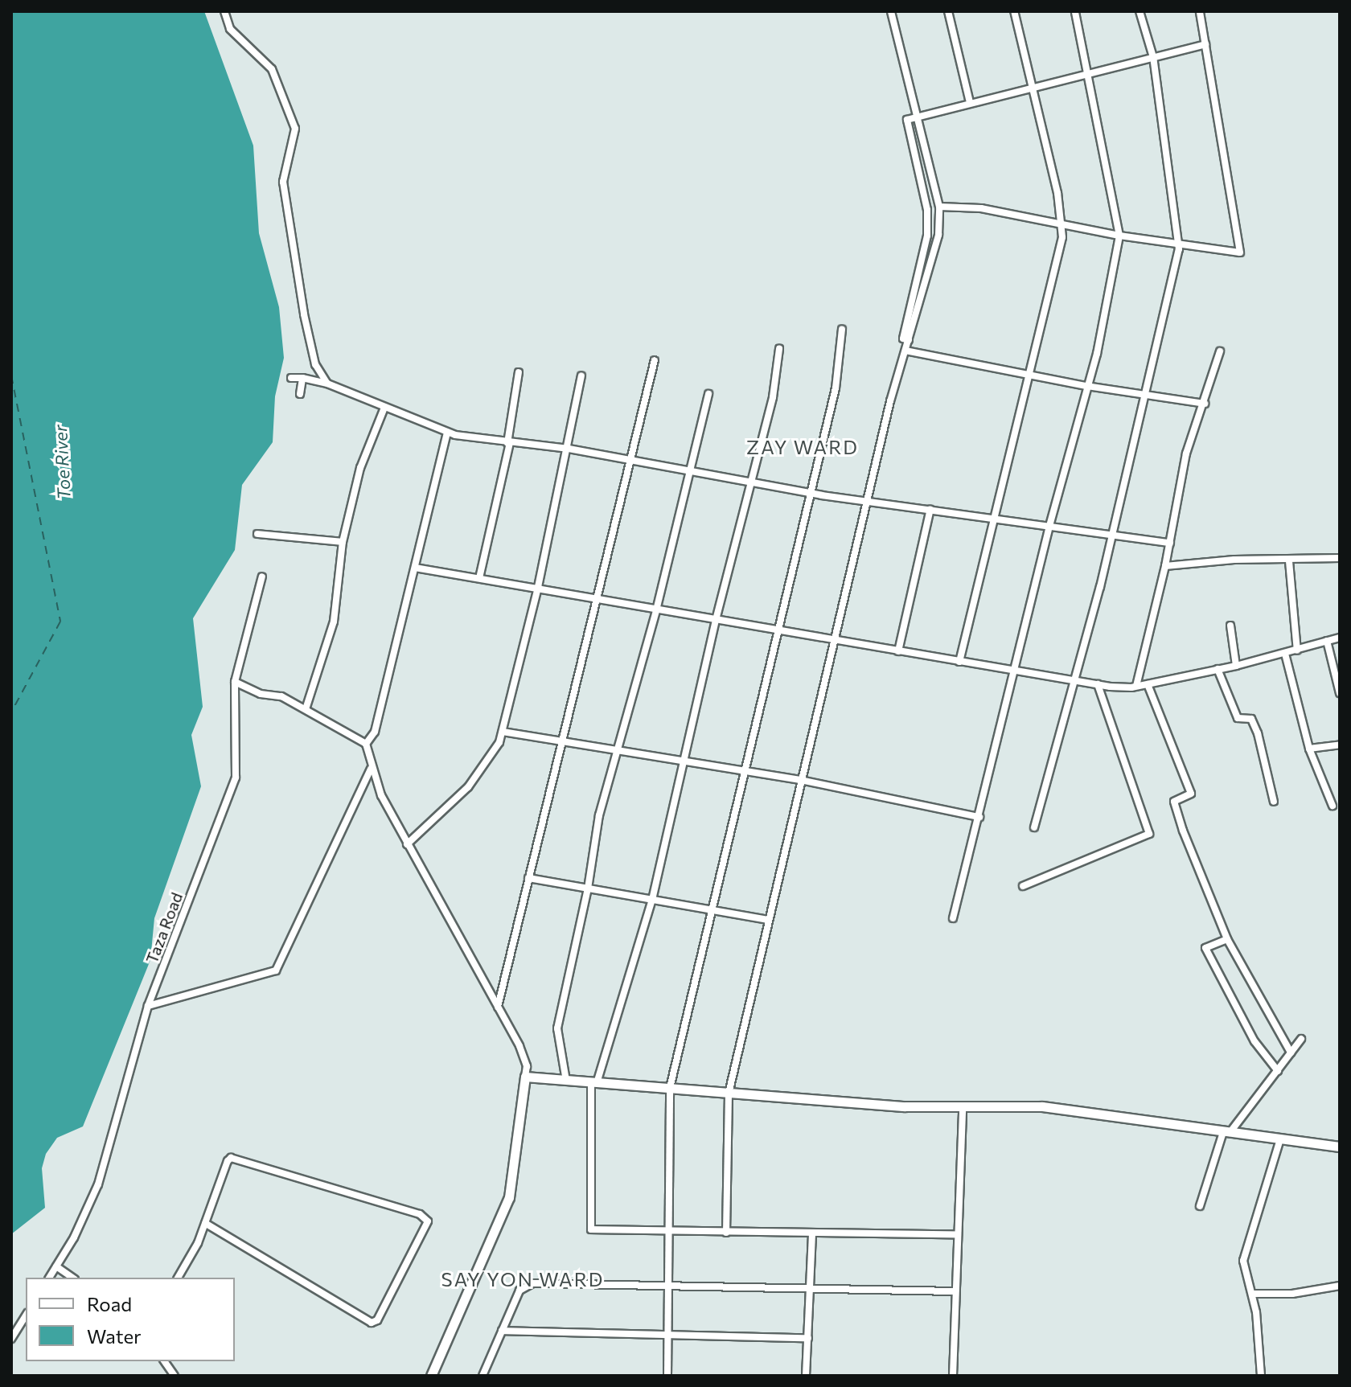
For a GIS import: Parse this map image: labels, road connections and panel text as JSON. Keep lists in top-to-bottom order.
{
  "streets": {
    "street": ["Taza Road"]
  },
  "districts": ["ZAY WARD", "SAY YON WARD"],
  "water": ["Toe River"],
  "legend": ["Road", "Water"]
}
